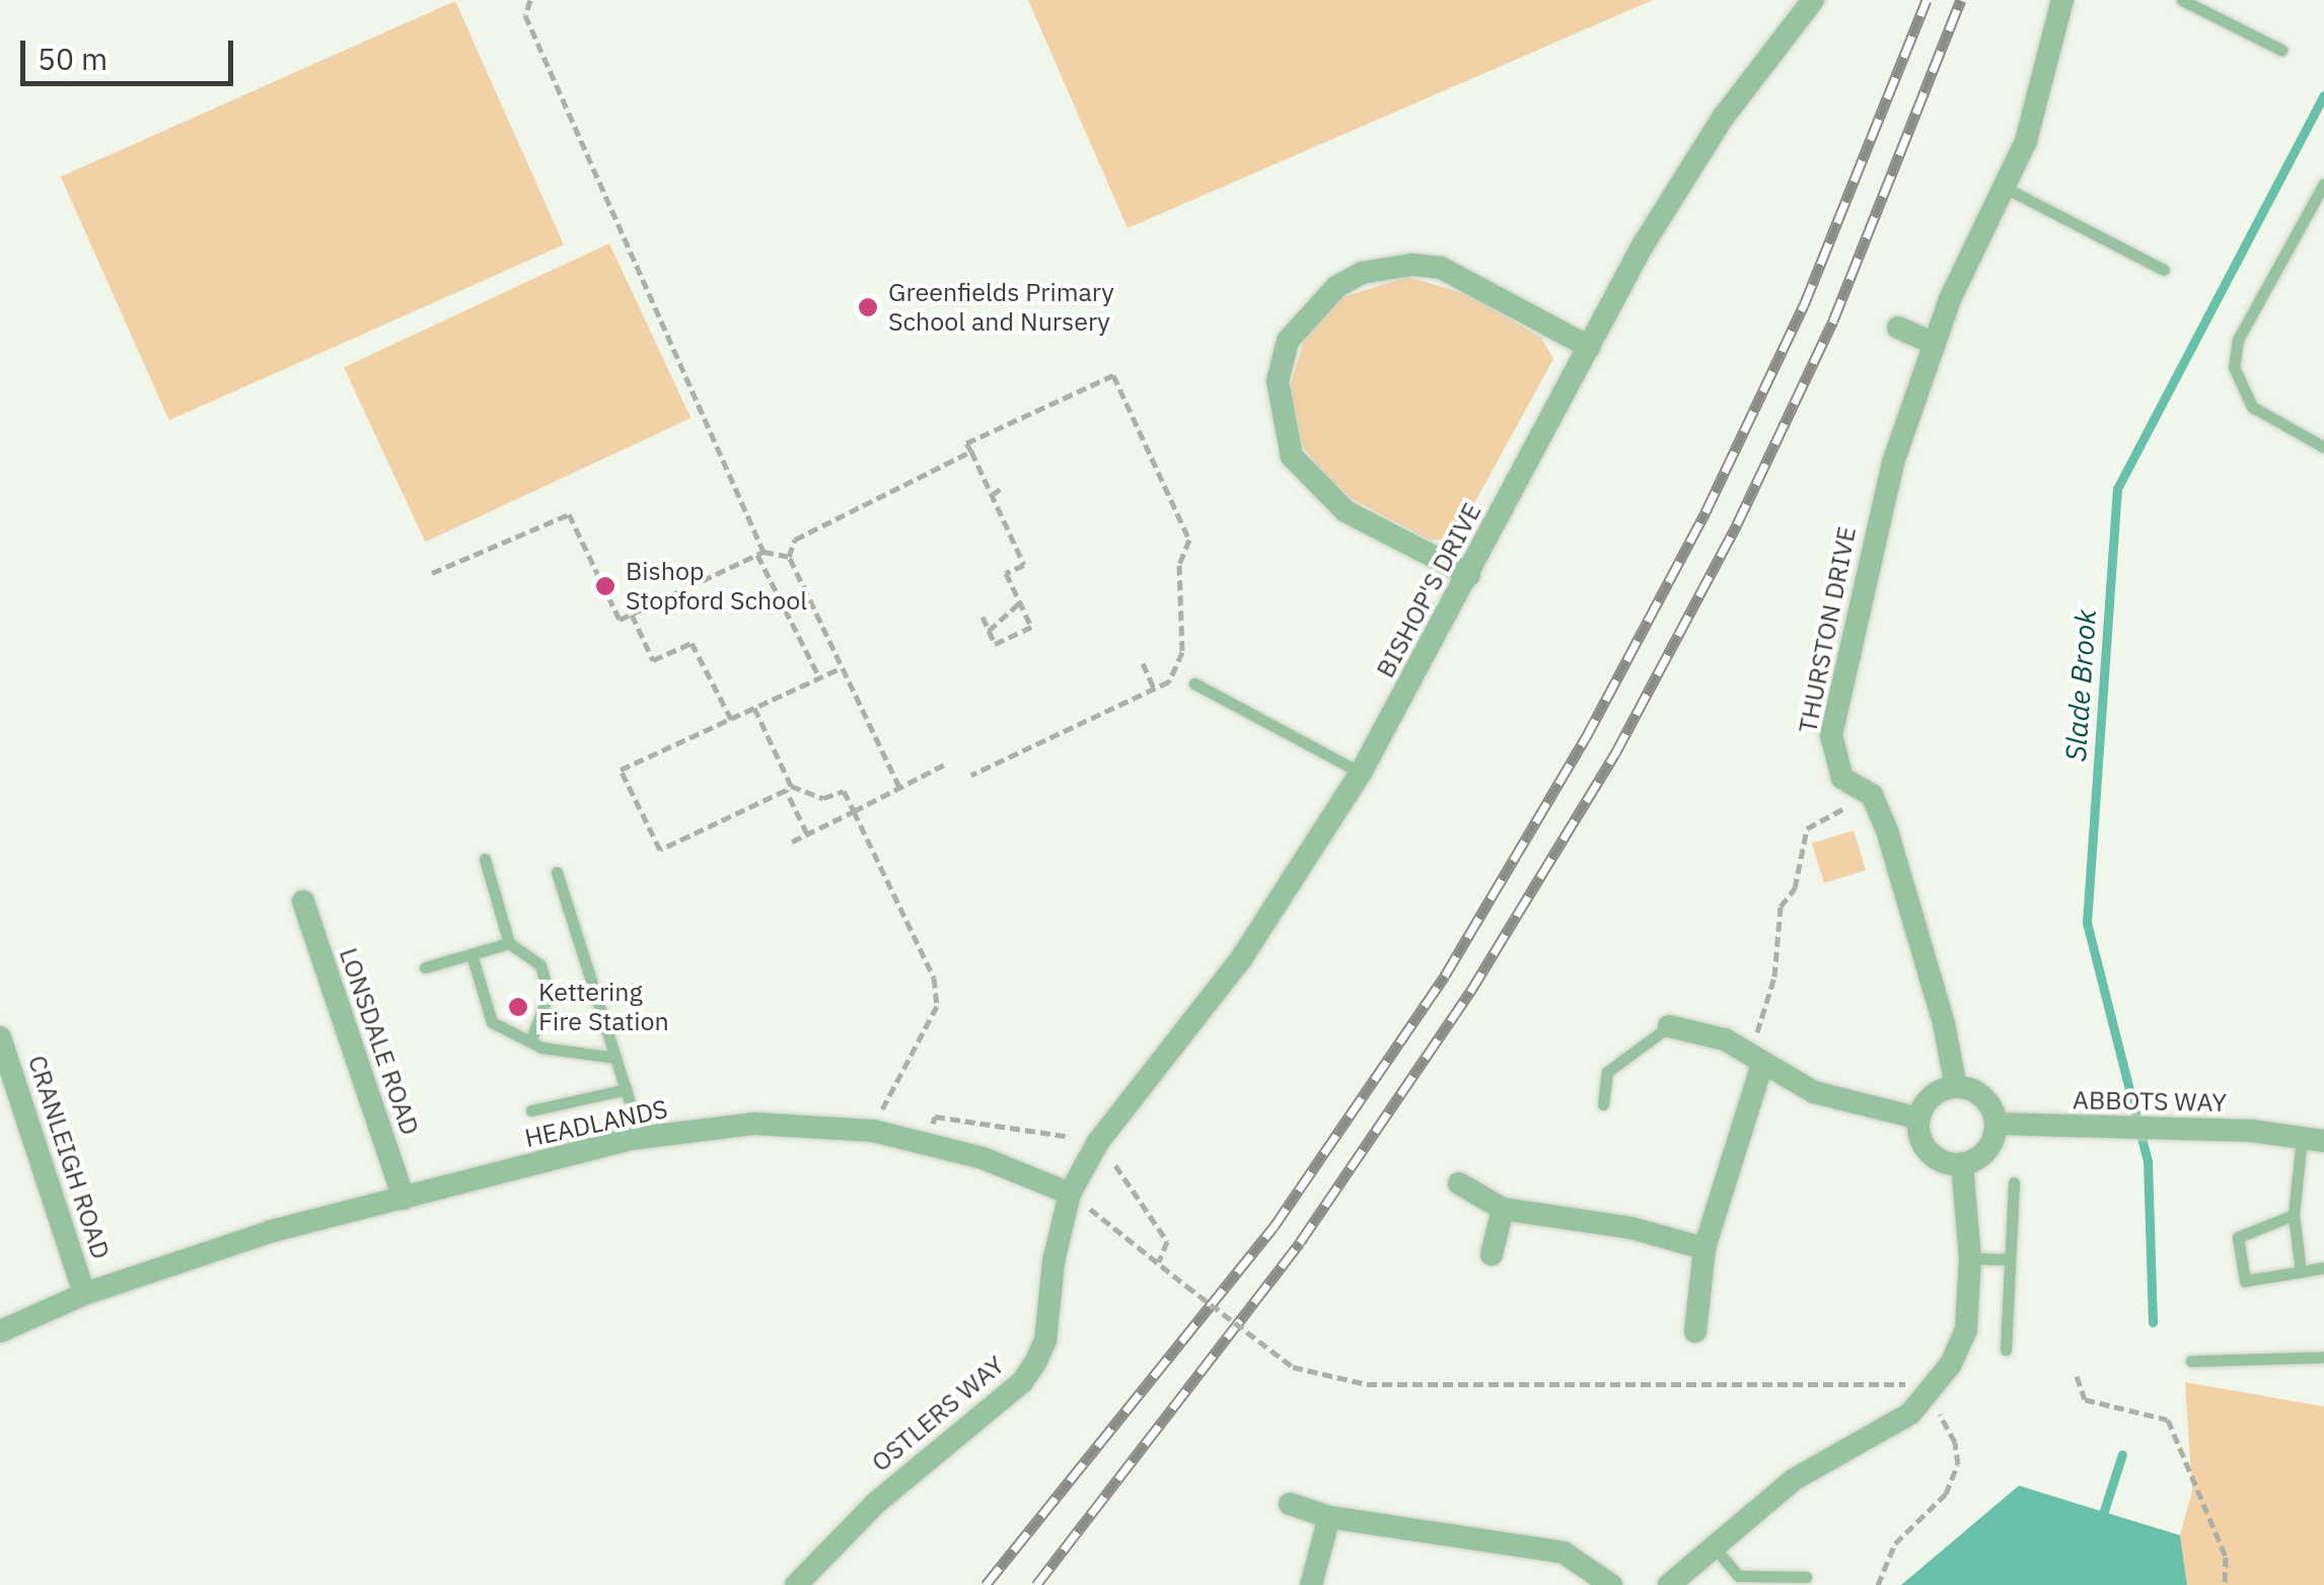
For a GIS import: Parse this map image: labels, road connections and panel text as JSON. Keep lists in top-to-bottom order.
{
  "streets": {
    "street": [
      "BISHOP'S DRIVE",
      "THURSTON DRIVE",
      "LONSDALE ROAD",
      "ABBOTS WAY",
      "HEADLANDS",
      "CRANLEIGH ROAD",
      "OSTLERS WAY"
    ]
  },
  "crossings": [
    ["BISHOP'S DRIVE", "HEADLANDS"],
    ["BISHOP'S DRIVE", "OSTLERS WAY"],
    ["THURSTON DRIVE", "ABBOTS WAY"],
    ["LONSDALE ROAD", "HEADLANDS"],
    ["HEADLANDS", "CRANLEIGH ROAD"],
    ["HEADLANDS", "OSTLERS WAY"]
  ],
  "water": ["Slade Brook"],
  "places": ["Greenfields Primary School and Nursery", "Bishop Stopford School", "Kettering Fire Station"],
  "scale_bar": "50 m"
}
